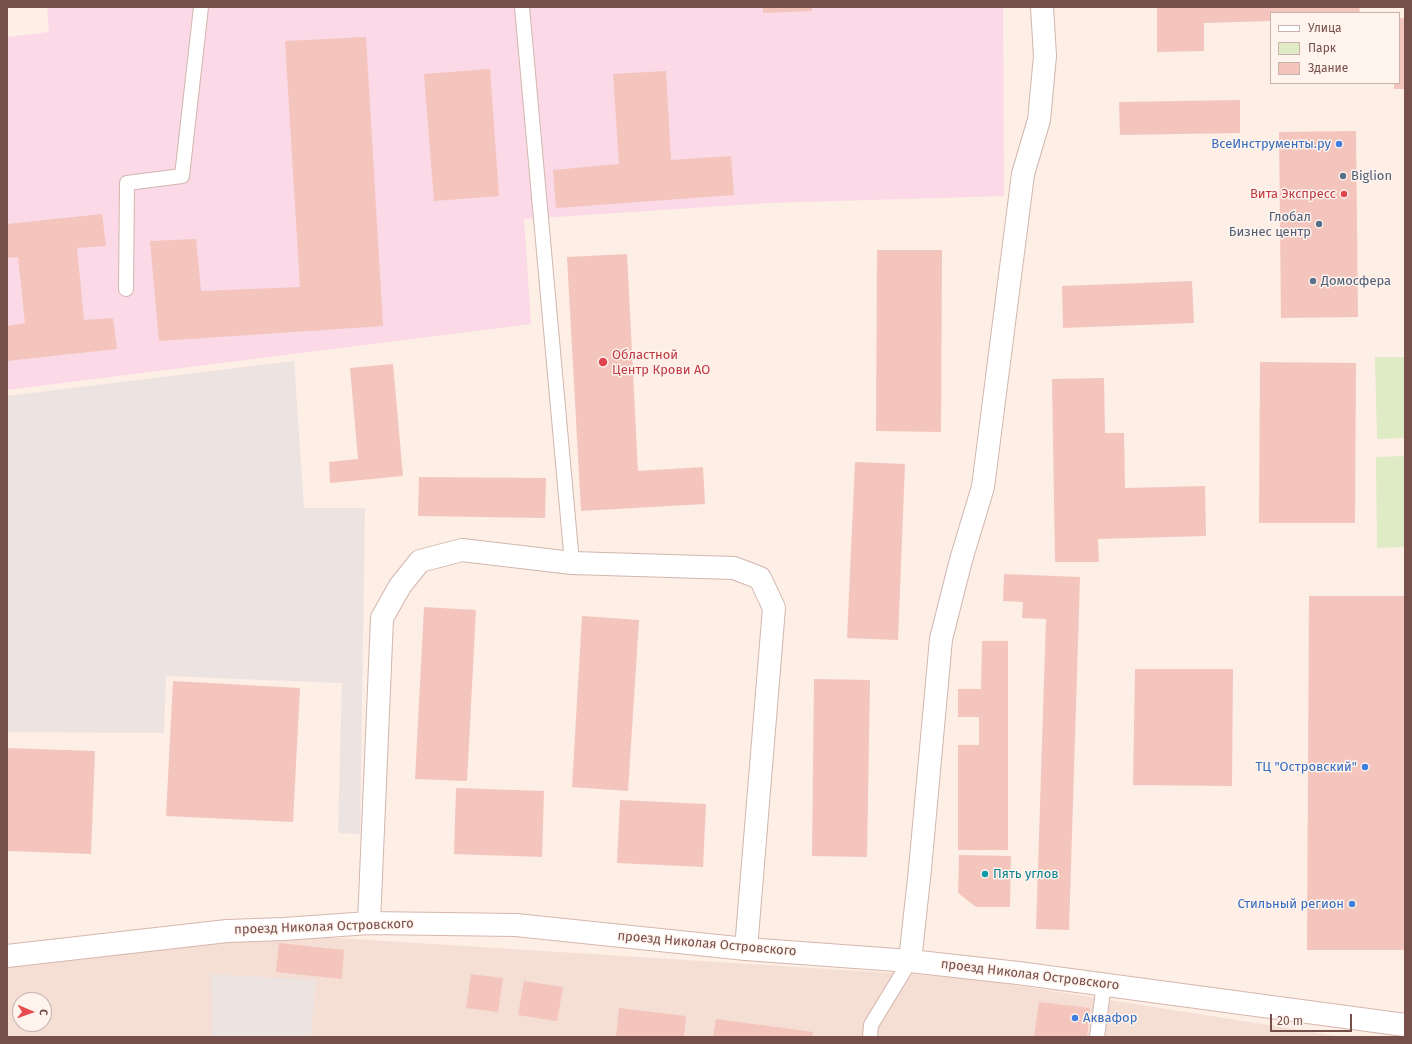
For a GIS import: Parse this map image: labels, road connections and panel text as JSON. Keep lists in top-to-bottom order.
{
  "streets": {
    "street": ["проезд Николая Островского"]
  },
  "places": [
    "ВсеИнструменты.ру",
    "Biglion",
    "Вита Экспресс",
    "Глобал Бизнес центр",
    "Домосфера",
    "Областной Центр Крови АО",
    "ТЦ \"Островский\"",
    "Пять углов",
    "Стильный регион",
    "Аквафор"
  ],
  "legend": ["Улица", "Парк", "Здание"],
  "scale_bar": "20 m",
  "north": "right"
}
